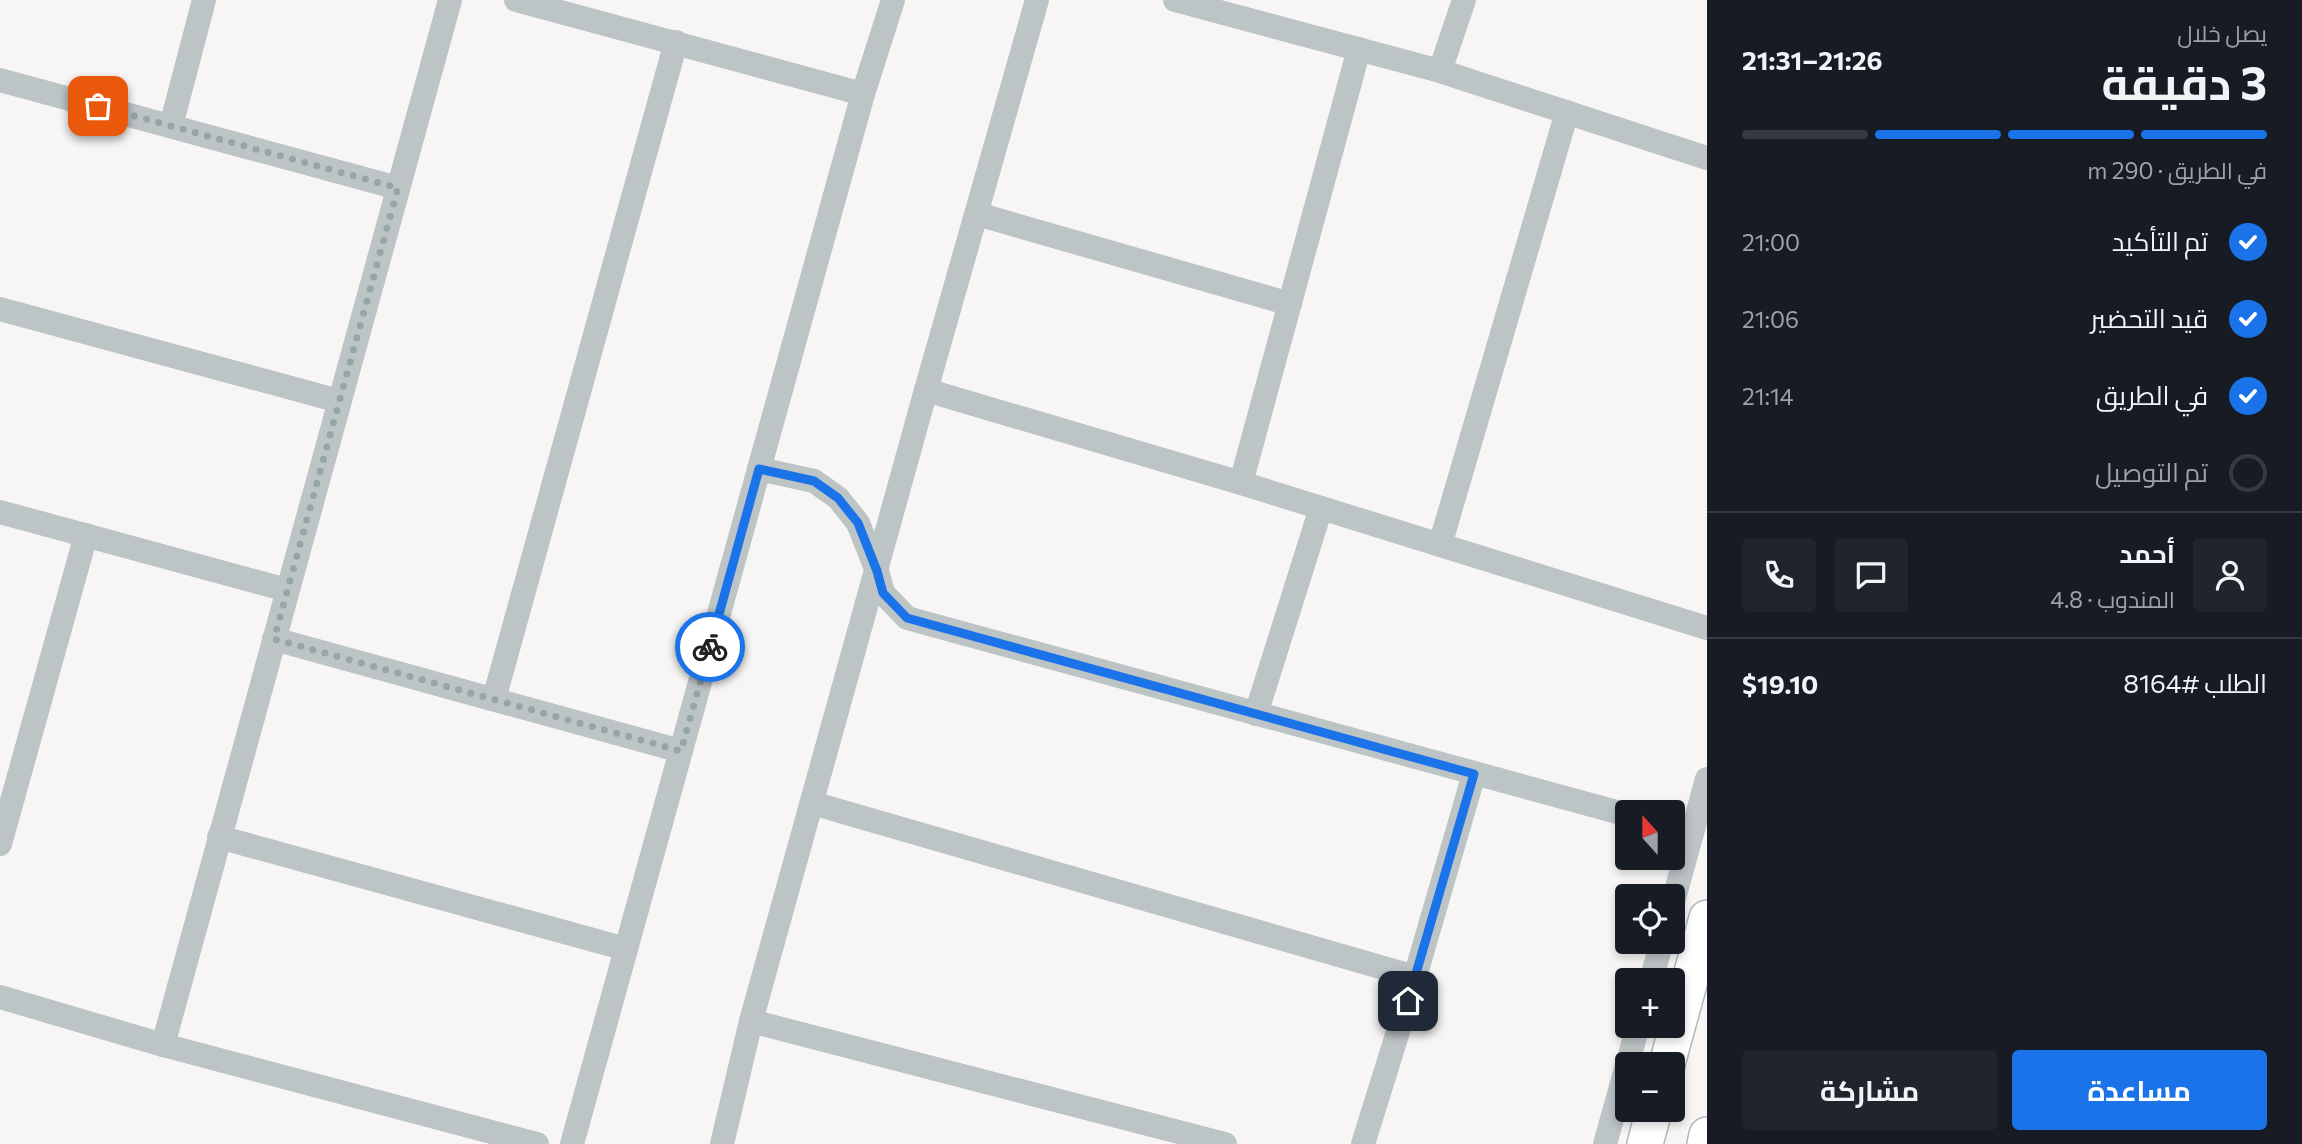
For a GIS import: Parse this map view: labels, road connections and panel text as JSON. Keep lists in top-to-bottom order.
{
  "north": "top",
  "page": {
    "heading": ["3 دقيقة", "يصل خلال", "21:26–21:31"],
    "panel": [
      "أحمد",
      "المندوب · 4.8",
      "الطلب #8164",
      "$19.10"
    ],
    "bar": "في الطريق · 290 m",
    "list": [
      ["تم التأكيد", "21:00"],
      ["قيد التحضير", "21:06"],
      ["في الطريق", "21:14"],
      "تم التوصيل"
    ],
    "map_buttons": ["+", "−"],
    "buttons": ["مساعدة", "مشاركة"]
  }
}
